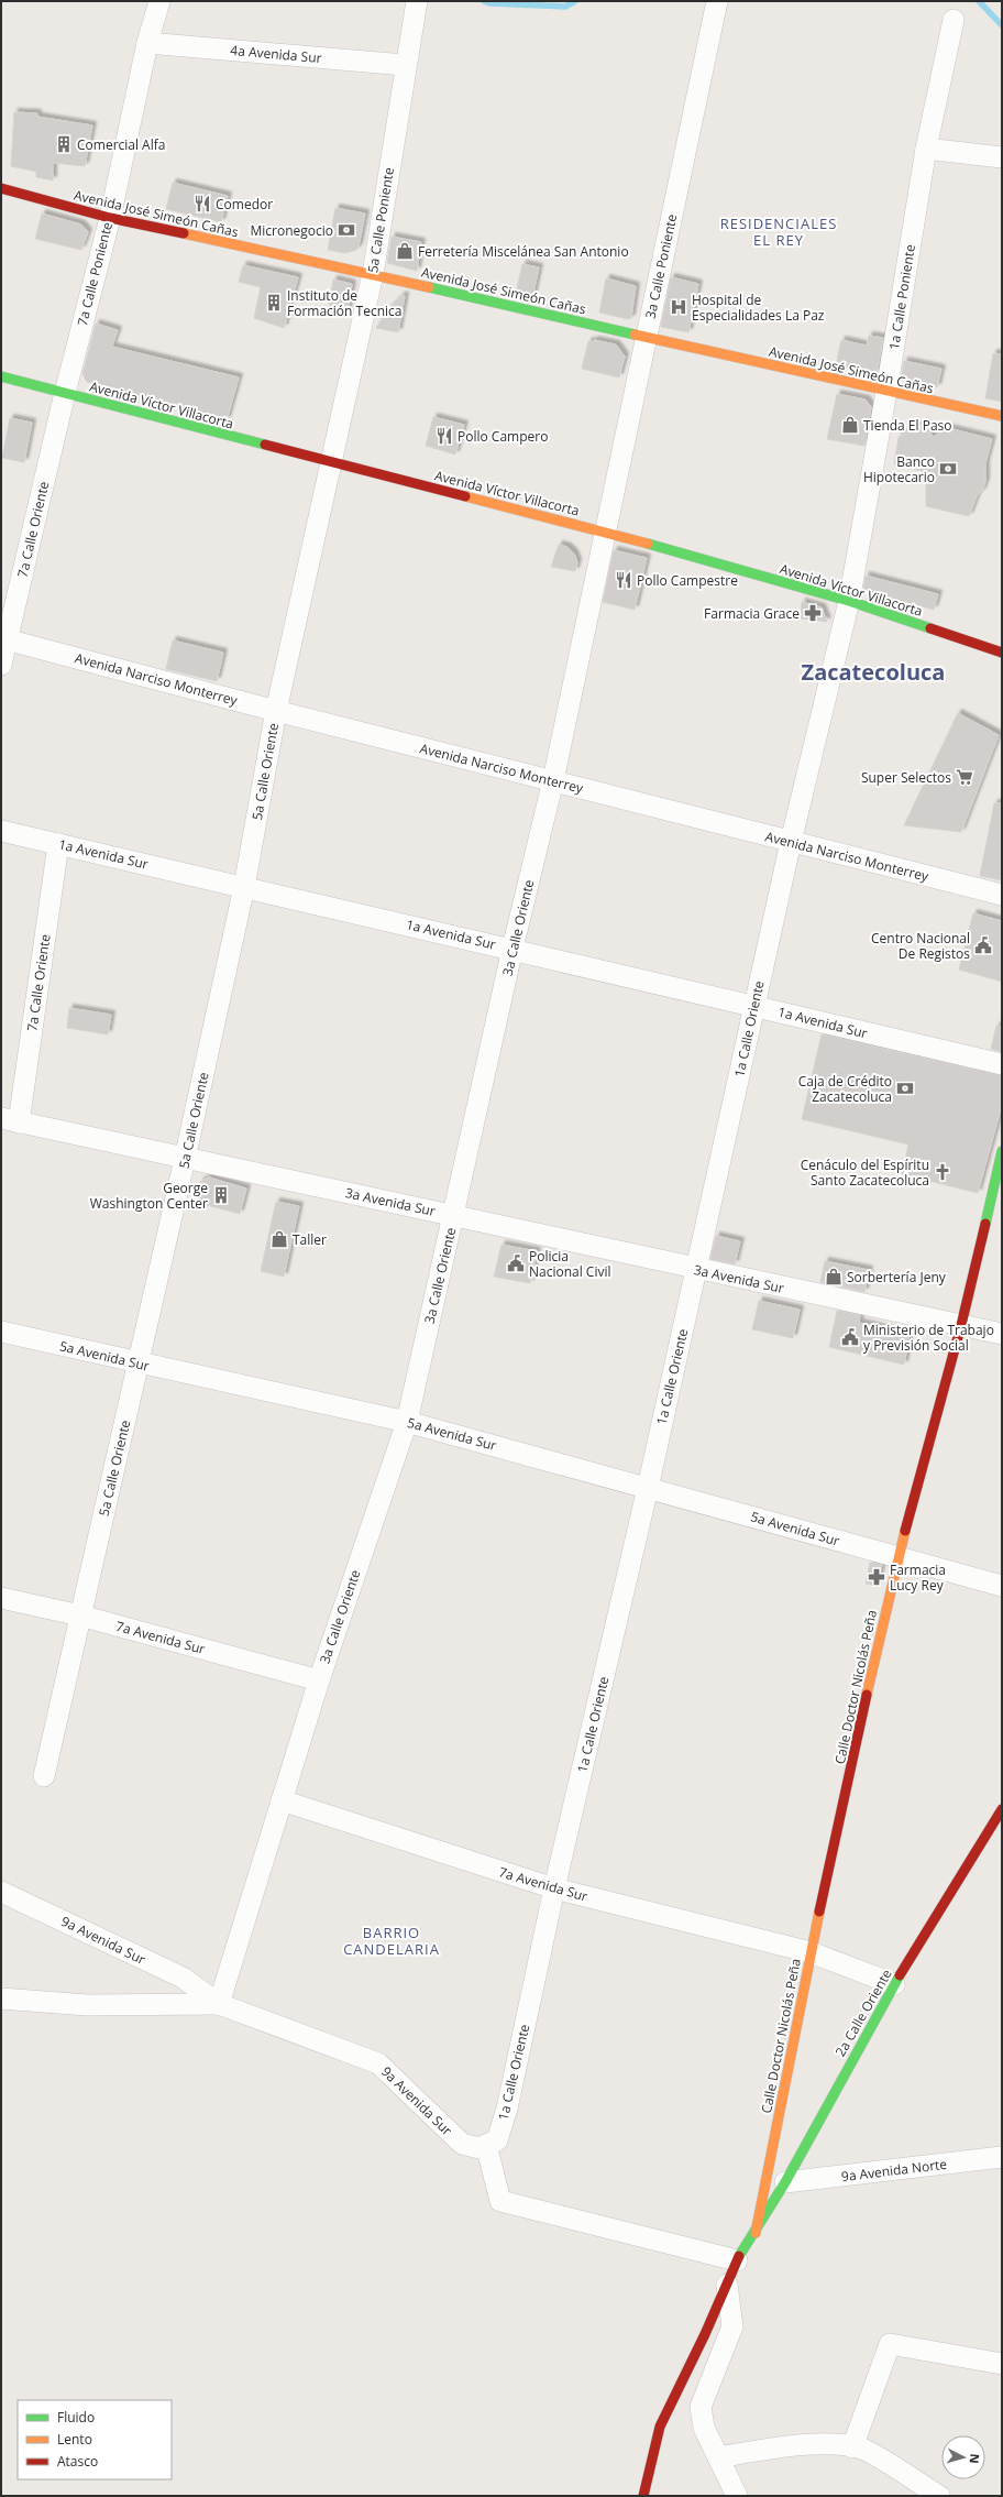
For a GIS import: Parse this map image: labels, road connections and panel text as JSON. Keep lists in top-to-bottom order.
{
  "streets": {
    "main road": [
      "Avenida José Simeón Cañas",
      "Avenida Víctor Villacorta",
      "Calle Doctor Nicolás Peña",
      "2a Calle Oriente"
    ],
    "street": [
      "4a Avenida Sur",
      "5a Calle Poniente",
      "3a Calle Poniente",
      "7a Calle Poniente",
      "1a Calle Poniente",
      "7a Calle Oriente",
      "Avenida Narciso Monterrey",
      "5a Calle Oriente",
      "1a Avenida Sur",
      "3a Calle Oriente",
      "1a Calle Oriente",
      "3a Avenida Sur",
      "5a Avenida Sur",
      "7a Avenida Sur",
      "9a Avenida Sur",
      "9a Avenida Norte"
    ]
  },
  "crossings": [
    ["4a Avenida Sur", "5a Calle Poniente"],
    ["4a Avenida Sur", "7a Calle Poniente"],
    ["Avenida José Simeón Cañas", "5a Calle Poniente"],
    ["Avenida José Simeón Cañas", "3a Calle Poniente"],
    ["Avenida José Simeón Cañas", "7a Calle Poniente"],
    ["Avenida José Simeón Cañas", "1a Calle Poniente"],
    ["5a Calle Poniente", "Avenida Víctor Villacorta"],
    ["5a Calle Poniente", "5a Calle Oriente"],
    ["3a Calle Poniente", "Avenida Víctor Villacorta"],
    ["3a Calle Poniente", "3a Calle Oriente"],
    ["7a Calle Poniente", "Avenida Víctor Villacorta"],
    ["7a Calle Poniente", "7a Calle Oriente"],
    ["1a Calle Poniente", "Avenida Víctor Villacorta"],
    ["1a Calle Poniente", "1a Calle Oriente"],
    ["Avenida Víctor Villacorta", "7a Calle Oriente"],
    ["Avenida Víctor Villacorta", "5a Calle Oriente"],
    ["Avenida Víctor Villacorta", "3a Calle Oriente"],
    ["Avenida Víctor Villacorta", "1a Calle Oriente"],
    ["7a Calle Oriente", "Avenida Narciso Monterrey"],
    ["7a Calle Oriente", "1a Avenida Sur"],
    ["7a Calle Oriente", "3a Avenida Sur"],
    ["Avenida Narciso Monterrey", "5a Calle Oriente"],
    ["Avenida Narciso Monterrey", "3a Calle Oriente"],
    ["Avenida Narciso Monterrey", "1a Calle Oriente"],
    ["5a Calle Oriente", "1a Avenida Sur"],
    ["5a Calle Oriente", "3a Avenida Sur"],
    ["5a Calle Oriente", "5a Avenida Sur"],
    ["5a Calle Oriente", "7a Avenida Sur"],
    ["1a Avenida Sur", "3a Calle Oriente"],
    ["1a Avenida Sur", "1a Calle Oriente"],
    ["3a Calle Oriente", "3a Avenida Sur"],
    ["3a Calle Oriente", "5a Avenida Sur"],
    ["3a Calle Oriente", "7a Avenida Sur"],
    ["3a Calle Oriente", "9a Avenida Sur"],
    ["1a Calle Oriente", "3a Avenida Sur"],
    ["1a Calle Oriente", "5a Avenida Sur"],
    ["1a Calle Oriente", "7a Avenida Sur"],
    ["1a Calle Oriente", "9a Avenida Sur"],
    ["3a Avenida Sur", "Calle Doctor Nicolás Peña"],
    ["5a Avenida Sur", "Calle Doctor Nicolás Peña"],
    ["7a Avenida Sur", "Calle Doctor Nicolás Peña"],
    ["7a Avenida Sur", "2a Calle Oriente"],
    ["Calle Doctor Nicolás Peña", "2a Calle Oriente"],
    ["2a Calle Oriente", "9a Avenida Norte"]
  ],
  "districts": ["RESIDENCIALES EL REY", "Zacatecoluca", "BARRIO CANDELARIA"],
  "places": {
    "building": ["Comercial Alfa", "Instituto de Formación Tecnica", "George Washington Center"],
    "restaurant": ["Comedor", "Pollo Campero", "Pollo Campestre"],
    "bank": ["Micronegocio", "Banco Hipotecario", "Caja de Crédito Zacatecoluca"],
    "shop": [
      "Ferretería Miscelánea San Antonio",
      "Tienda El Paso",
      "Taller",
      "Sorbertería Jeny"
    ],
    "hospital": ["Hospital de Especialidades La Paz"],
    "pharmacy": ["Farmacia Grace", "Farmacia Lucy Rey"],
    "supermarket": ["Super Selectos"],
    "public building": ["Centro Nacional De Registos", "Policia Nacional Civil", "Ministerio de Trabajo y Previsión Social"],
    "church": ["Cenáculo del Espíritu Santo Zacatecoluca"]
  },
  "legend": ["Fluido", "Lento", "Atasco"],
  "north": "right"
}
